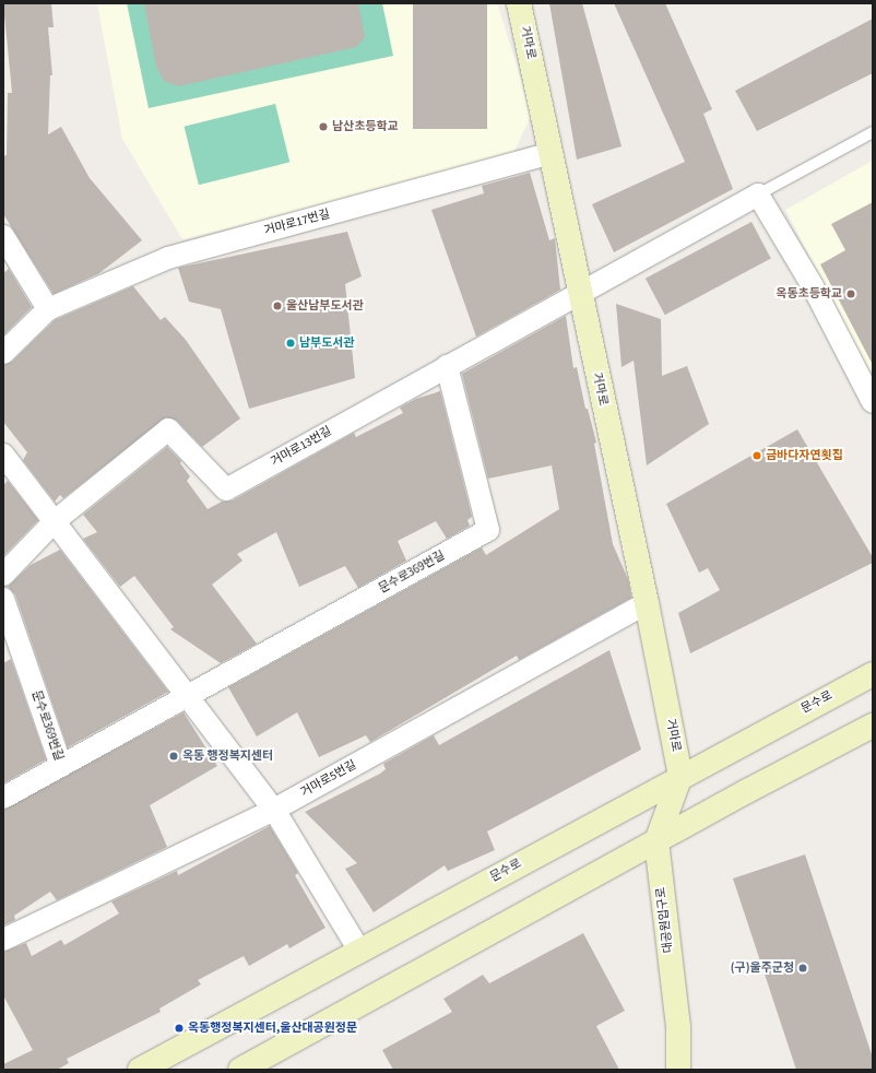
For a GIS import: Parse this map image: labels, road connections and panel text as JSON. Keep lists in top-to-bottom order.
{
  "streets": {
    "main road": ["거마로", "문수로", "대공원입구로"],
    "street": [
      "거마로17번길",
      "거마로13번길",
      "문수로369번길",
      "거마로5번길"
    ]
  },
  "crossings": [
    ["거마로", "거마로17번길"],
    ["거마로", "거마로13번길"],
    ["거마로", "문수로"],
    ["거마로", "거마로5번길"],
    ["거마로", "대공원입구로"],
    ["거마로13번길", "문수로369번길"],
    ["문수로", "대공원입구로"]
  ],
  "places": [
    "남산초등학교",
    "옥동초등학교",
    "울산남부도서관",
    "남부도서관",
    "금바다자연횟집",
    "옥동 행정복지센터",
    "(구)울주군청",
    "옥동행정복지센터,울산대공원정문"
  ]
}
